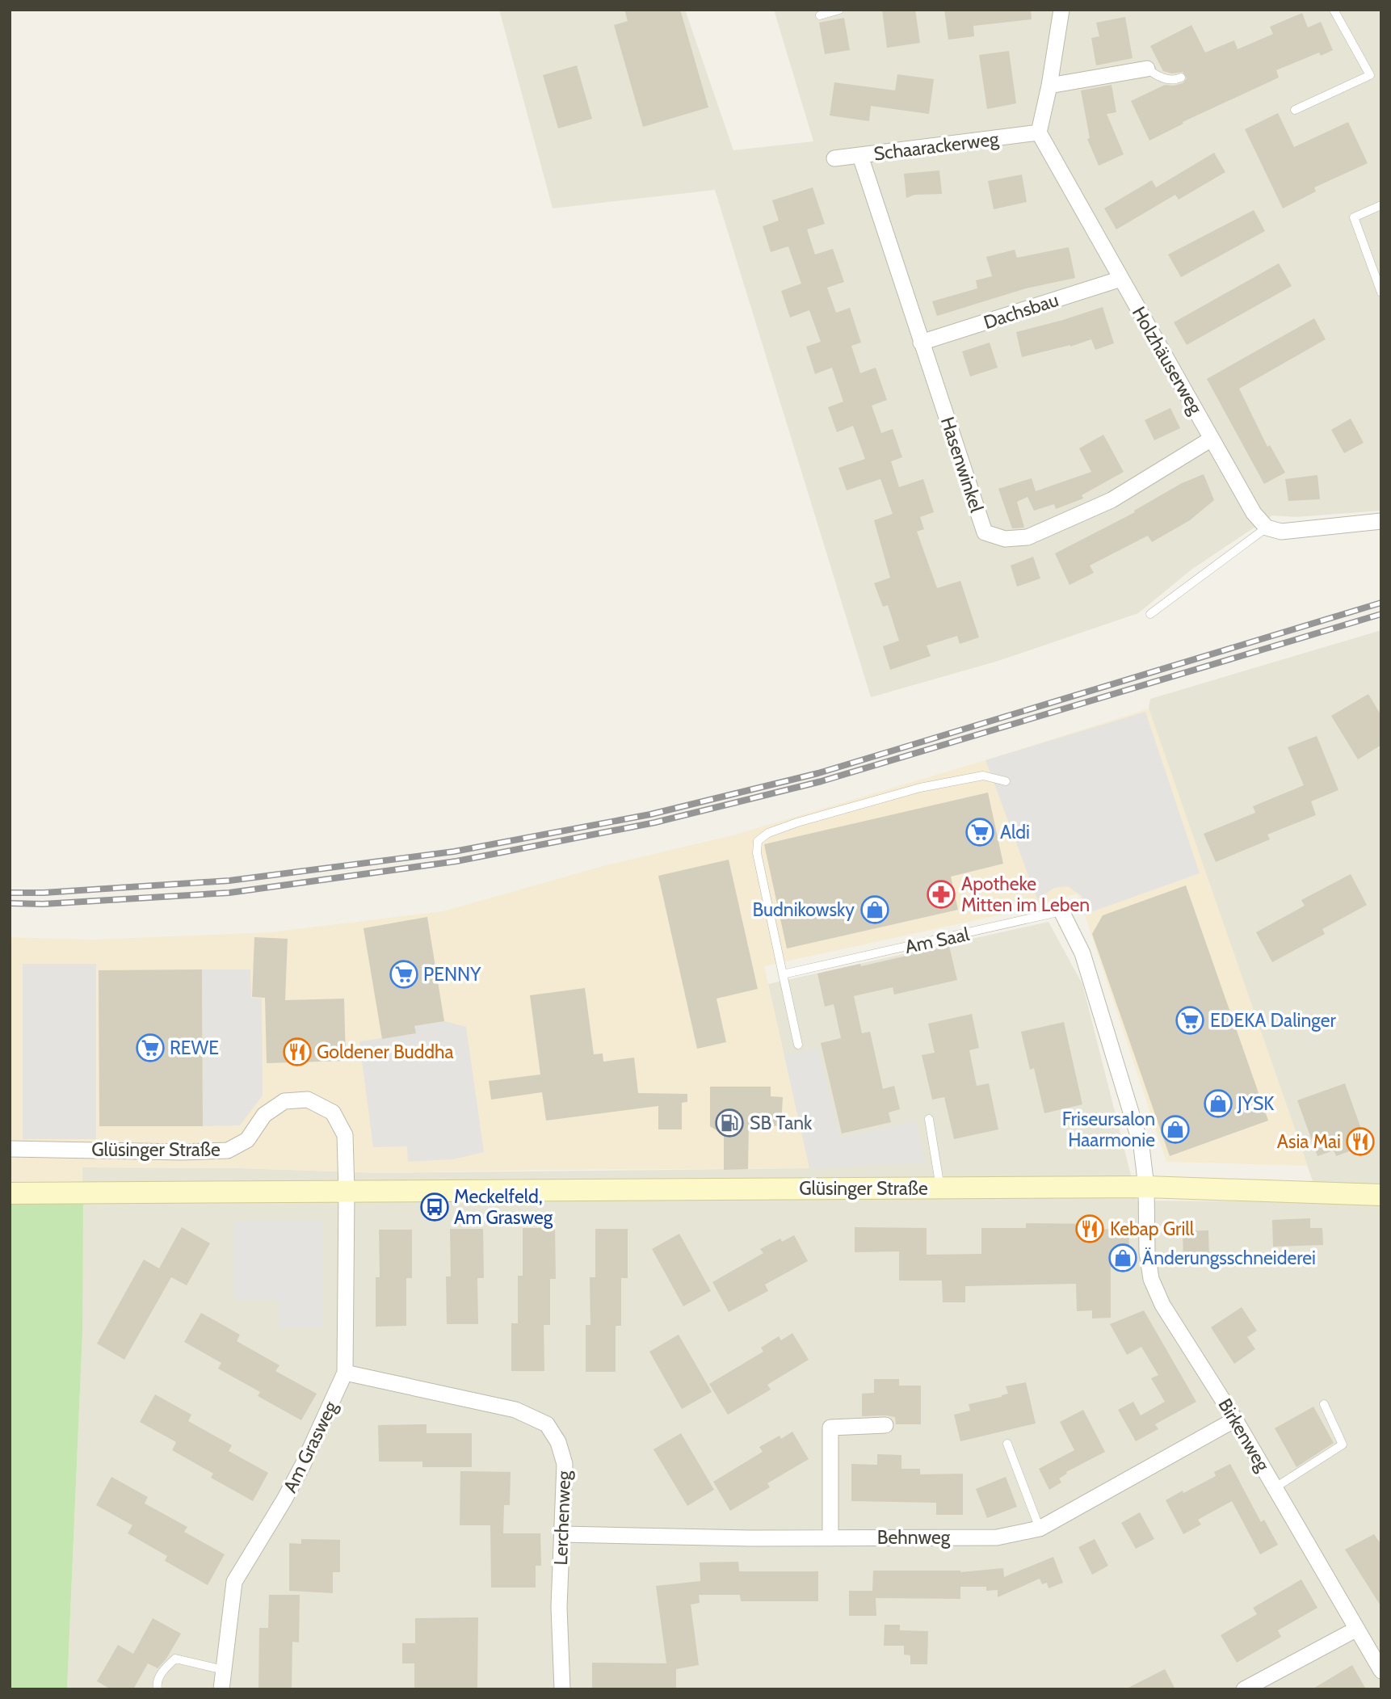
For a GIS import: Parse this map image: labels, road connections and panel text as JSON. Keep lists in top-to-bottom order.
{
  "streets": {
    "main road": ["Glüsinger Straße"],
    "street": [
      "Schaarackerweg",
      "Dachsbau",
      "Holzhäuserweg",
      "Hasenwinkel",
      "Am Saal",
      "Birkenweg",
      "Am Grasweg",
      "Lerchenweg",
      "Behnweg"
    ]
  },
  "crossings": [
    ["Schaarackerweg", "Holzhäuserweg"],
    ["Schaarackerweg", "Hasenwinkel"],
    ["Dachsbau", "Holzhäuserweg"],
    ["Dachsbau", "Hasenwinkel"],
    ["Holzhäuserweg", "Hasenwinkel"],
    ["Am Saal", "Glüsinger Straße"],
    ["Am Saal", "Birkenweg"],
    ["Glüsinger Straße", "Birkenweg"],
    ["Glüsinger Straße", "Am Grasweg"],
    ["Birkenweg", "Behnweg"],
    ["Am Grasweg", "Lerchenweg"],
    ["Lerchenweg", "Behnweg"]
  ],
  "places": {
    "supermarket": [
      "Aldi",
      "PENNY",
      "EDEKA Dalinger",
      "REWE"
    ],
    "pharmacy": ["Apotheke Mitten im Leben"],
    "shop": [
      "Budnikowsky",
      "JYSK",
      "Friseursalon Haarmonie",
      "Änderungsschneiderei"
    ],
    "restaurant": ["Goldener Buddha", "Asia Mai", "Kebap Grill"],
    "fuel station": ["SB Tank"],
    "bus stop": ["Meckelfeld, Am Grasweg"]
  }
}
